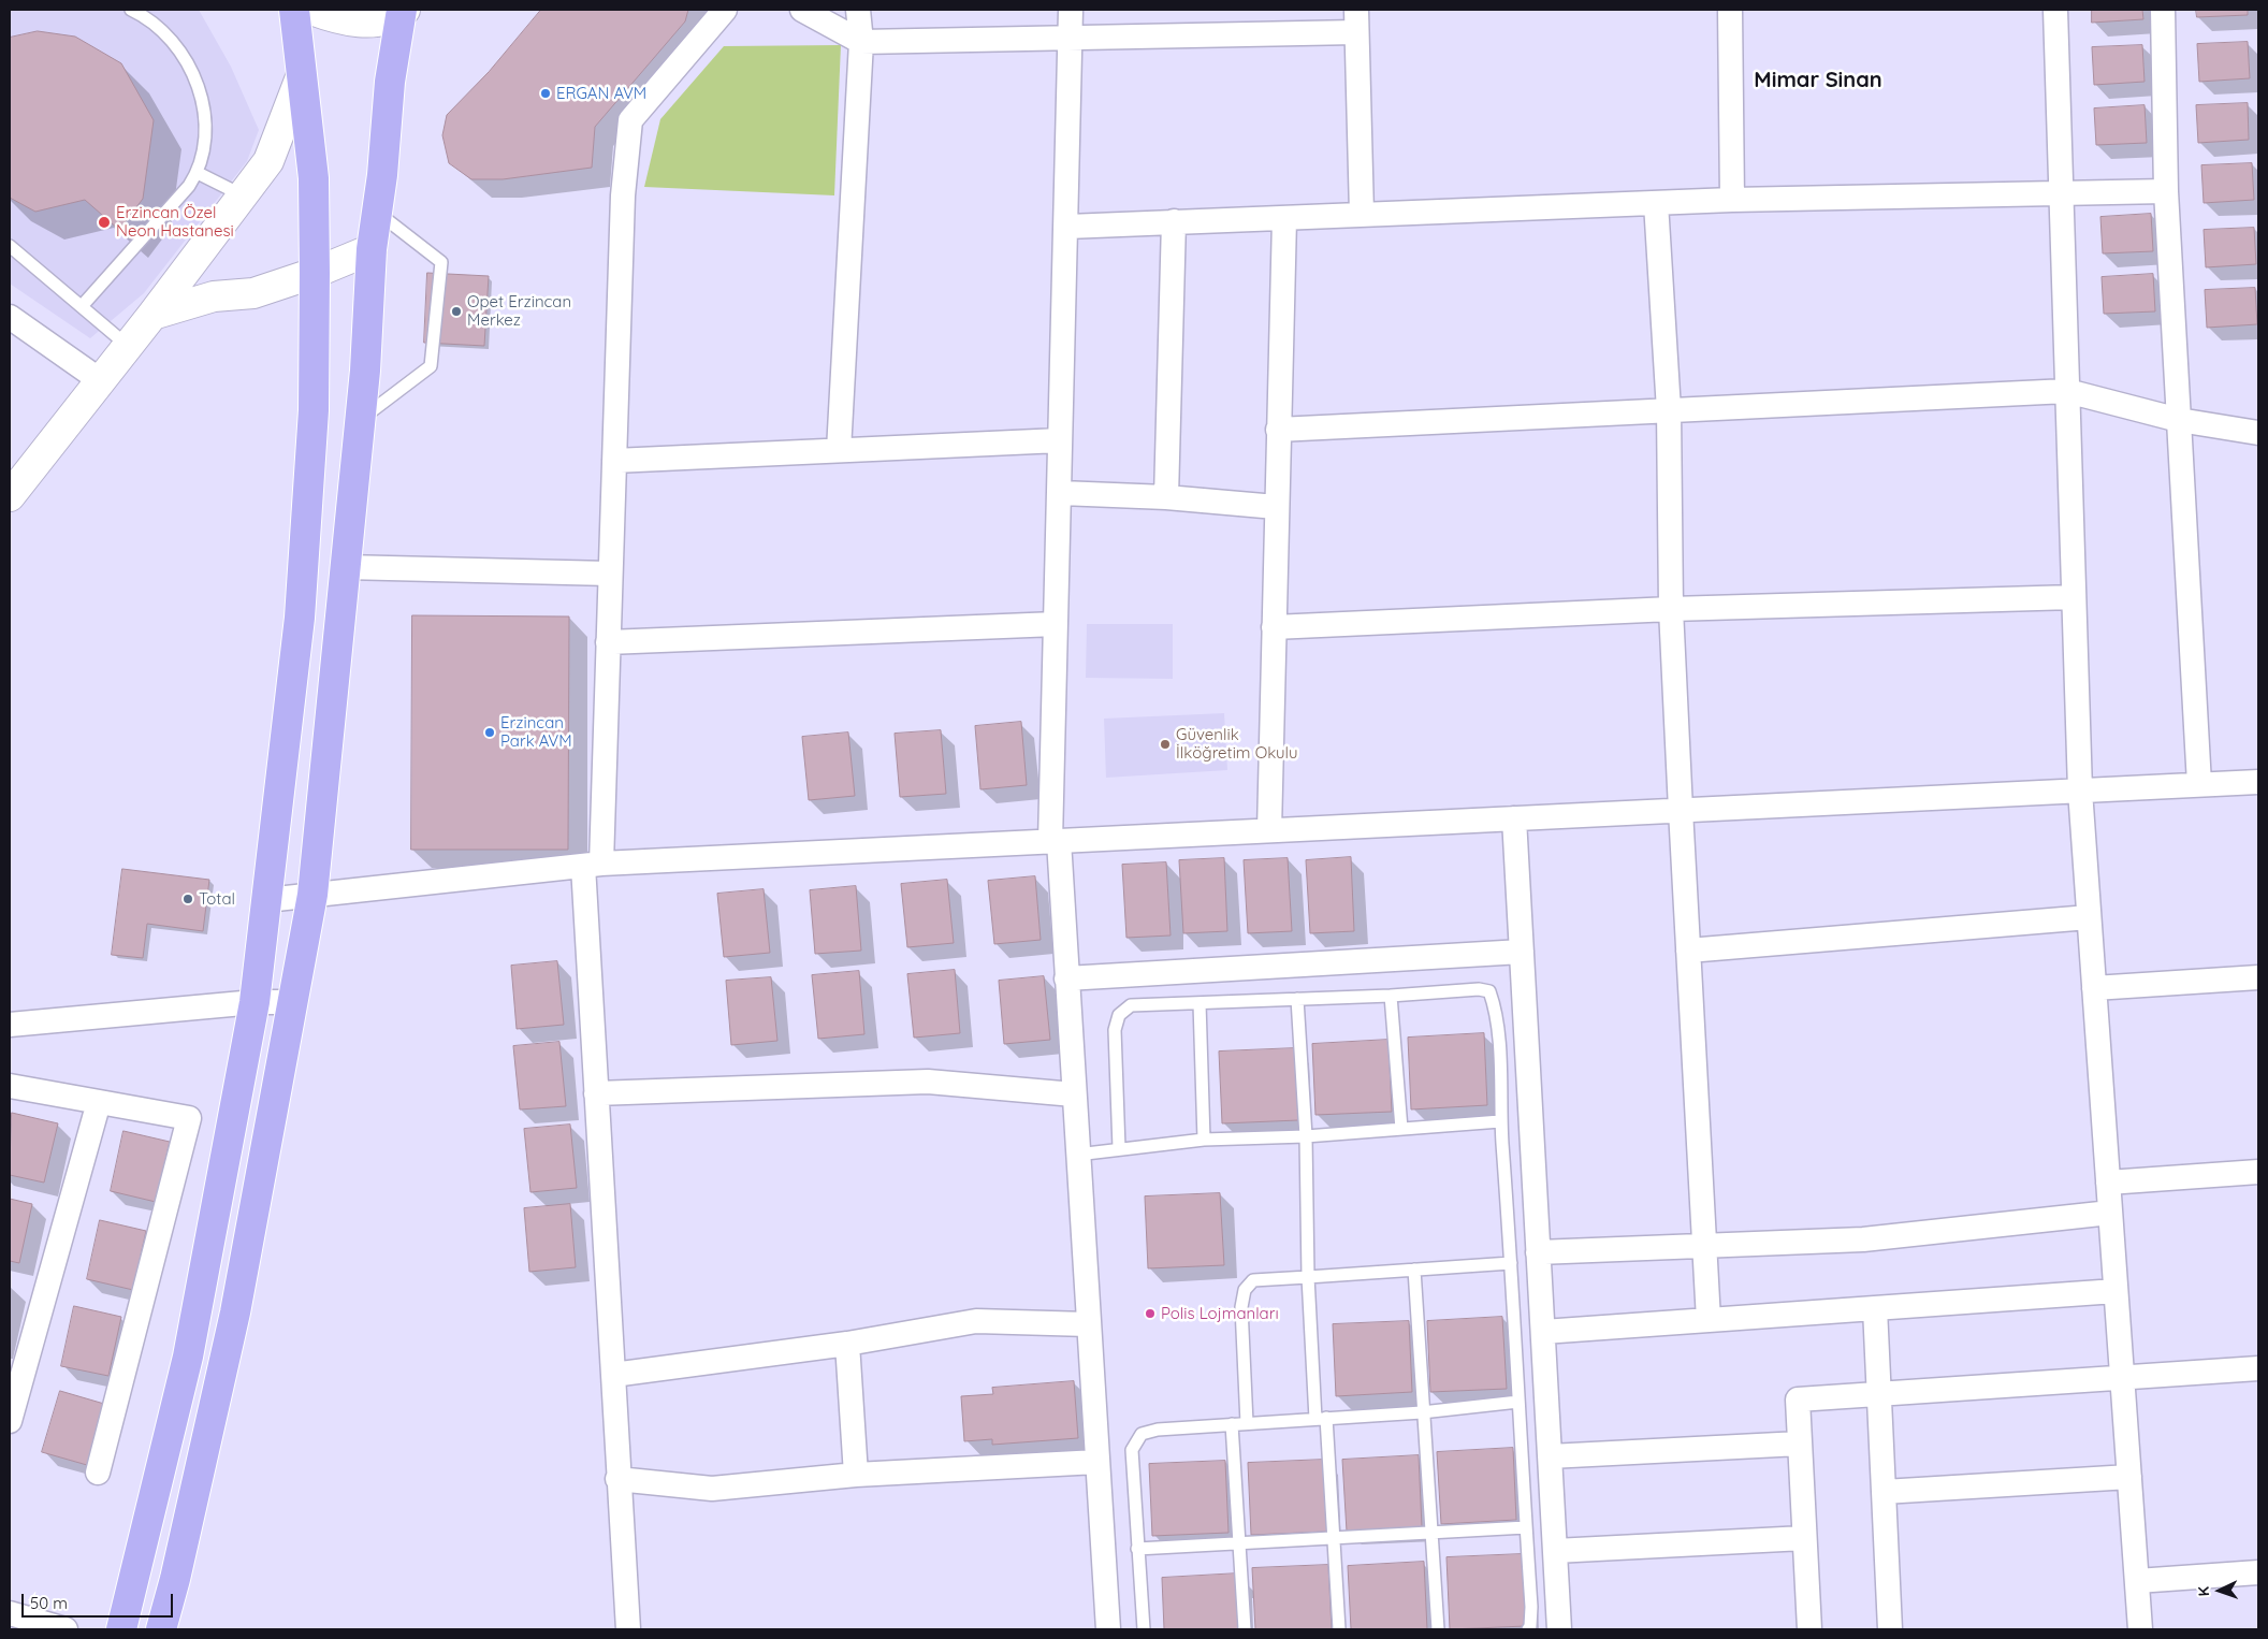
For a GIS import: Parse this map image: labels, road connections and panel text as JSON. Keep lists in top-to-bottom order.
{
  "districts": ["Mimar Sinan"],
  "places": [
    "ERGAN AVM",
    "Erzincan Özel Neon Hastanesi",
    "Opet Erzincan Merkez",
    "Erzincan Park AVM",
    "Güvenlik İlköğretim Okulu",
    "Total",
    "Polis Lojmanları"
  ],
  "scale_bar": "50 m",
  "north": "left"
}
